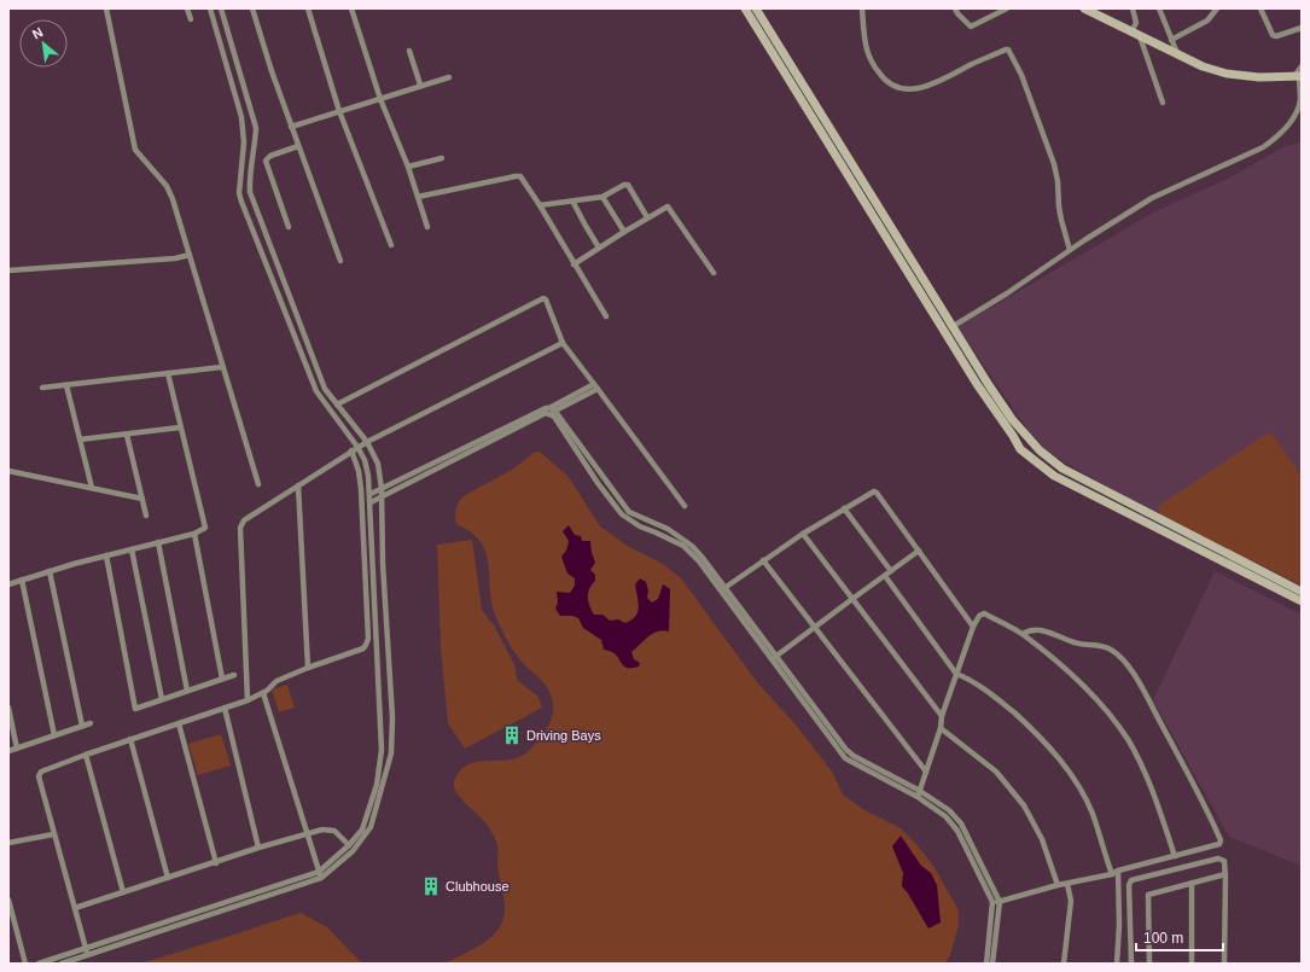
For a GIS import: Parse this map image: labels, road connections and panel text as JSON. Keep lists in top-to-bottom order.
{
  "places": {
    "building": ["Driving Bays", "Clubhouse"]
  },
  "scale_bar": "100 m",
  "north": "top left"
}
